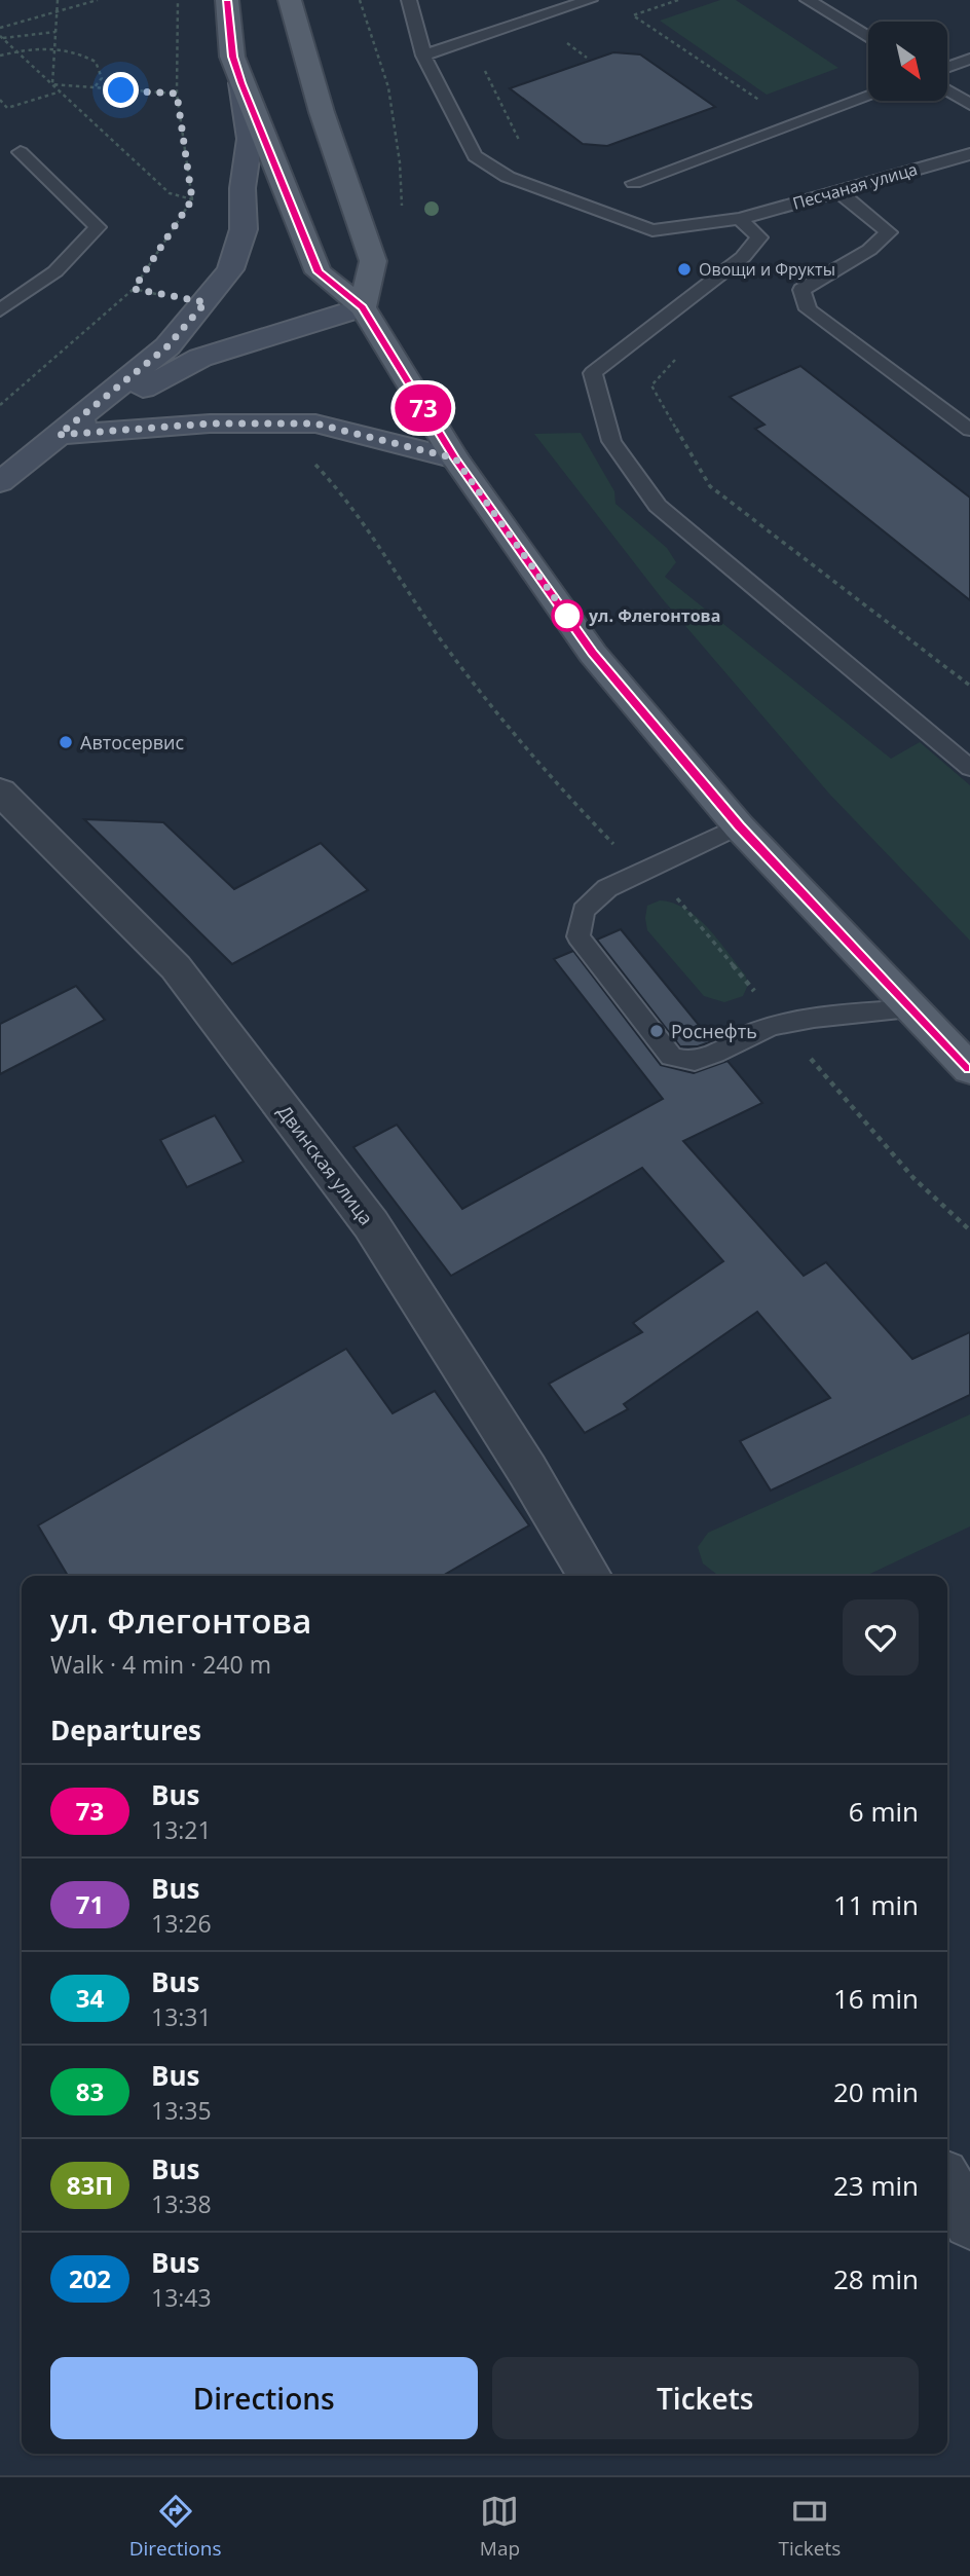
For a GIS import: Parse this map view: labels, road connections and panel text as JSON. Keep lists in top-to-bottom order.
{
  "streets": {
    "street": ["Двинская улица"],
    "lane": ["Песчаная улица"]
  },
  "places": [
    "Овощи и Фрукты",
    "ул. Флегонтова",
    "Автосервис",
    "Роснефть"
  ],
  "lines": ["bus line 73"],
  "north": "bottom right",
  "page": {
    "on_map": "73",
    "heading": [
      ["ул. Флегонтова", "Walk · 4 min · 240 m"],
      "Departures"
    ],
    "list": [
      {
        "mark": "73",
        "name": "Bus",
        "note": "13:21",
        "value": "6 min"
      },
      {
        "mark": "71",
        "name": "Bus",
        "note": "13:26",
        "value": "11 min"
      },
      {
        "mark": "34",
        "name": "Bus",
        "note": "13:31",
        "value": "16 min"
      },
      {
        "mark": "83",
        "name": "Bus",
        "note": "13:35",
        "value": "20 min"
      },
      {
        "mark": "83П",
        "name": "Bus",
        "note": "13:38",
        "value": "23 min"
      },
      {
        "mark": "202",
        "name": "Bus",
        "note": "13:43",
        "value": "28 min"
      }
    ],
    "buttons": ["Directions", "Tickets"],
    "tabs": ["Directions", "Map", "Tickets"]
  }
}
